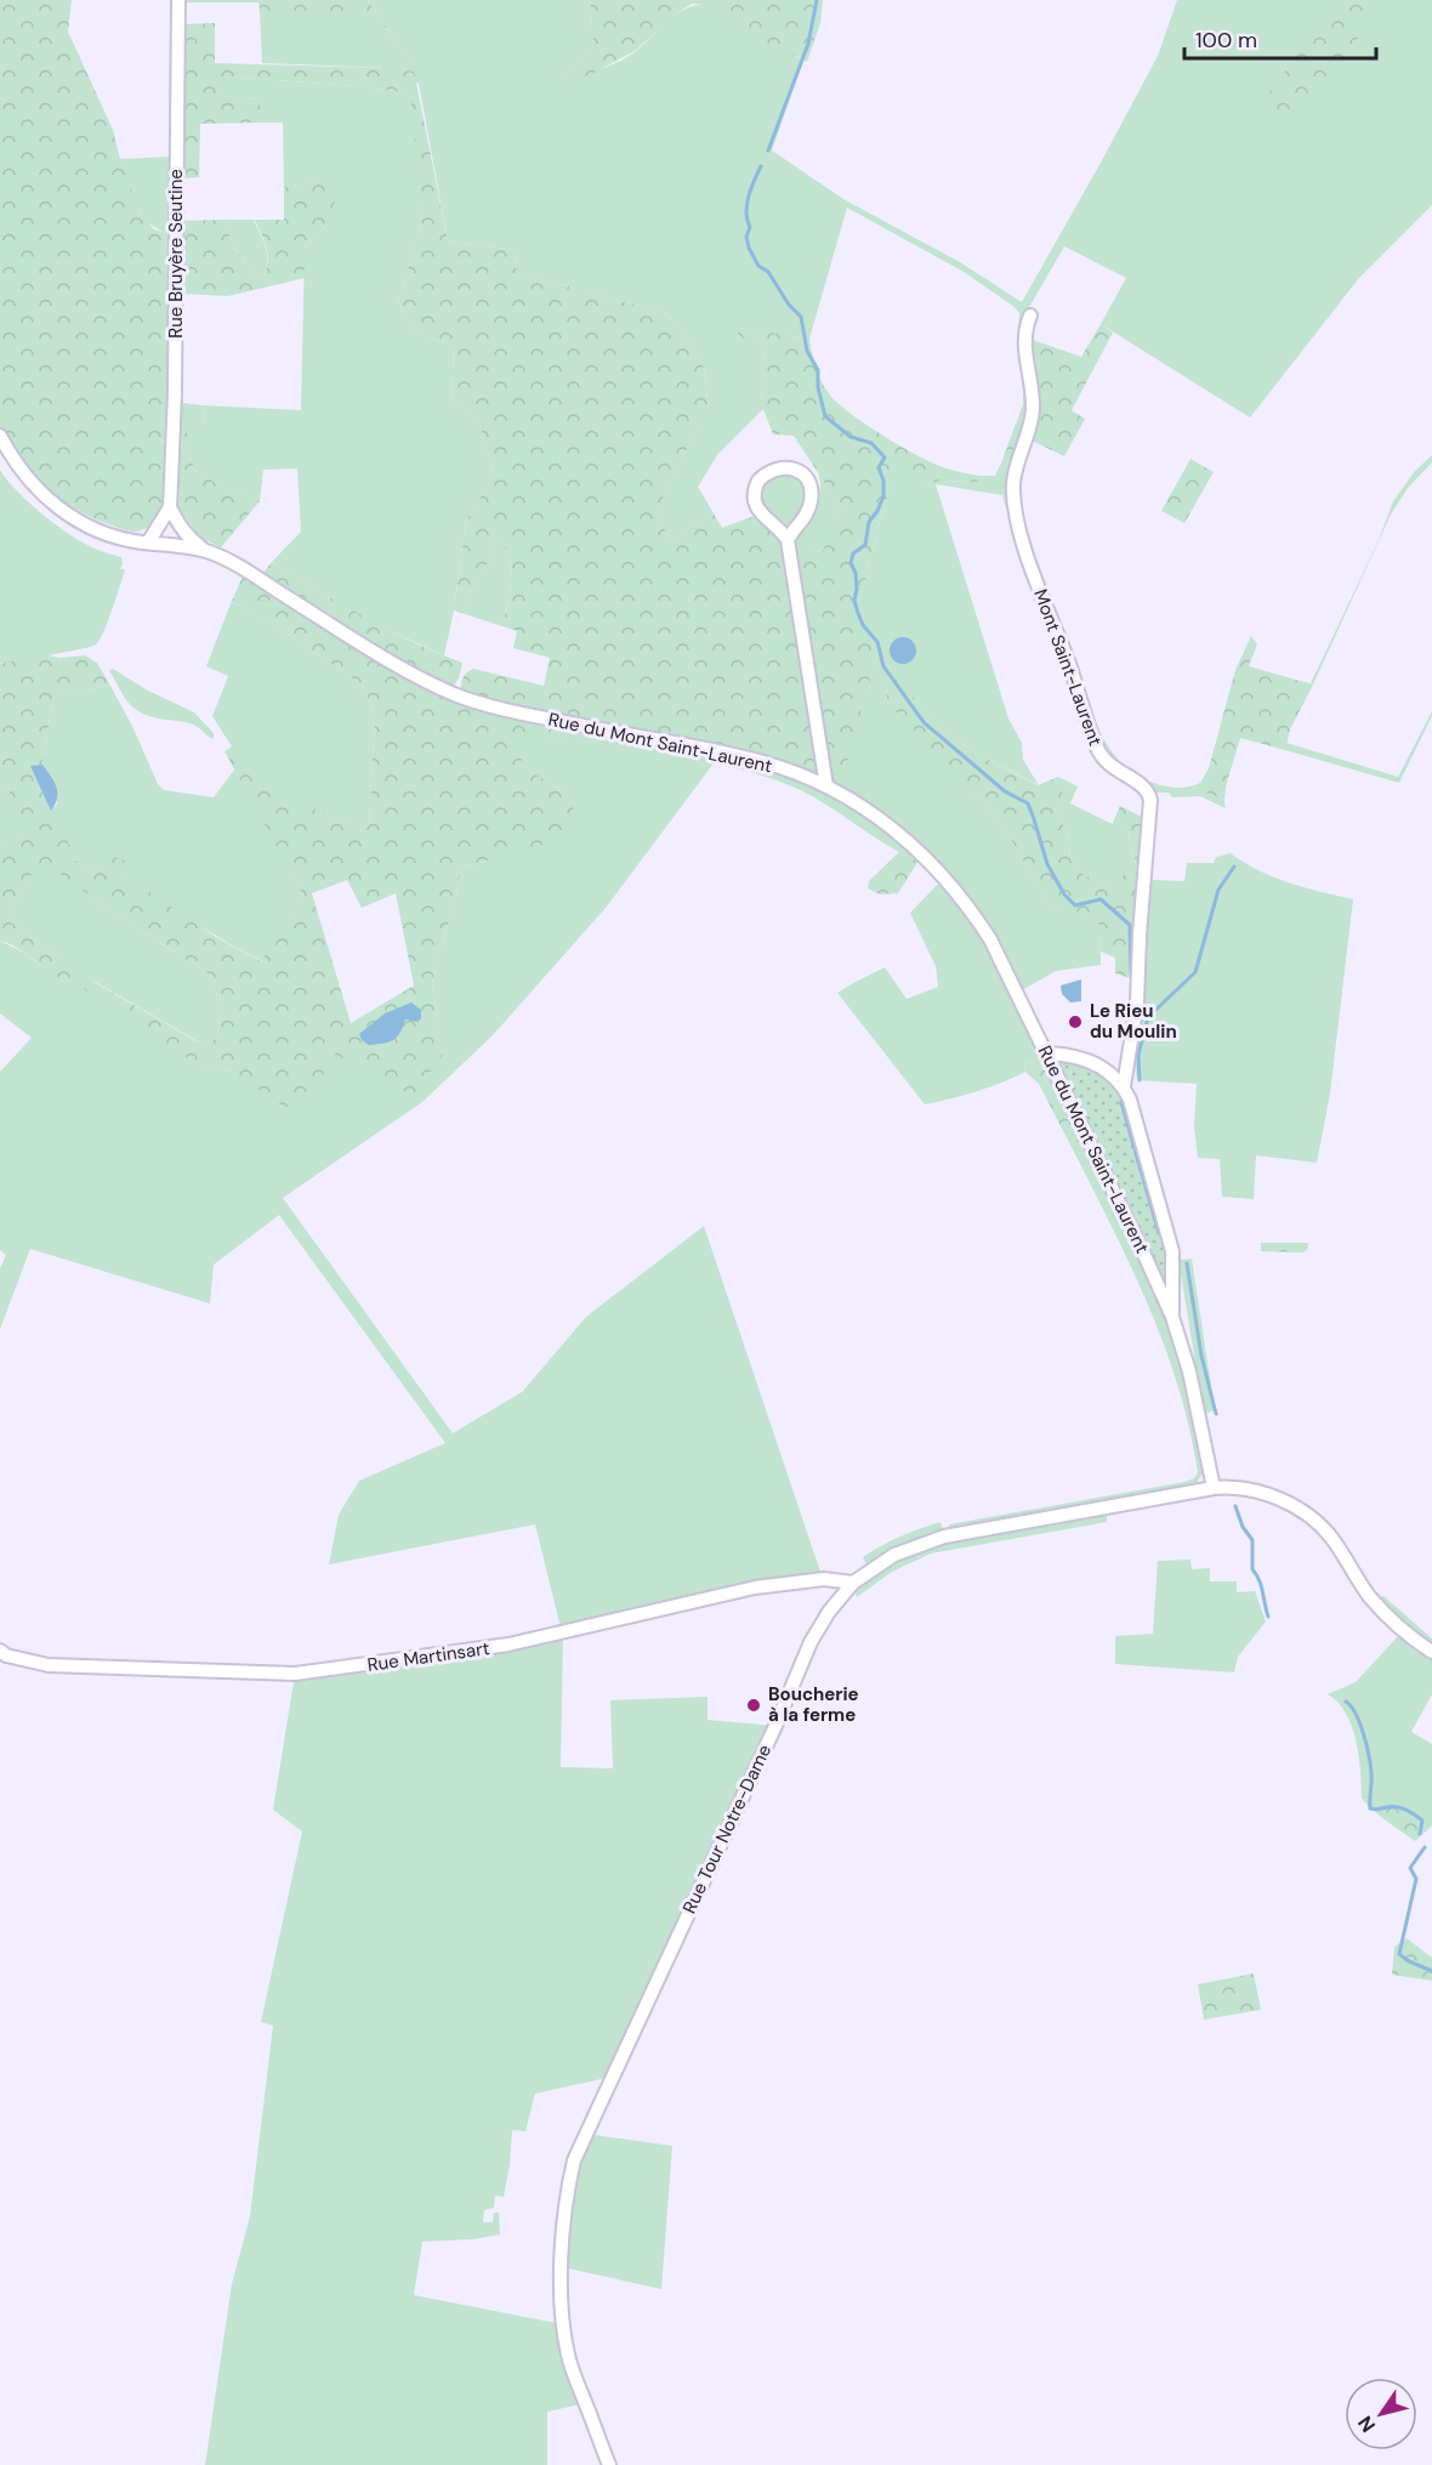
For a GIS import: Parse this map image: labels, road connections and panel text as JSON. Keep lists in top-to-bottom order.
{
  "streets": {
    "street": [
      "Rue Bruyère Seutine",
      "Mont Saint-Laurent",
      "Rue du Mont Saint-Laurent",
      "Rue Martinsart",
      "Rue Tour Notre-Dame"
    ]
  },
  "crossings": [
    ["Rue Bruyère Seutine", "Rue du Mont Saint-Laurent"],
    ["Mont Saint-Laurent", "Rue du Mont Saint-Laurent"],
    ["Rue du Mont Saint-Laurent", "Rue Tour Notre-Dame"],
    ["Rue Martinsart", "Rue Tour Notre-Dame"]
  ],
  "places": ["Le Rieu du Moulin", "Boucherie à la ferme"],
  "scale_bar": "100 m",
  "north": "bottom left"
}
